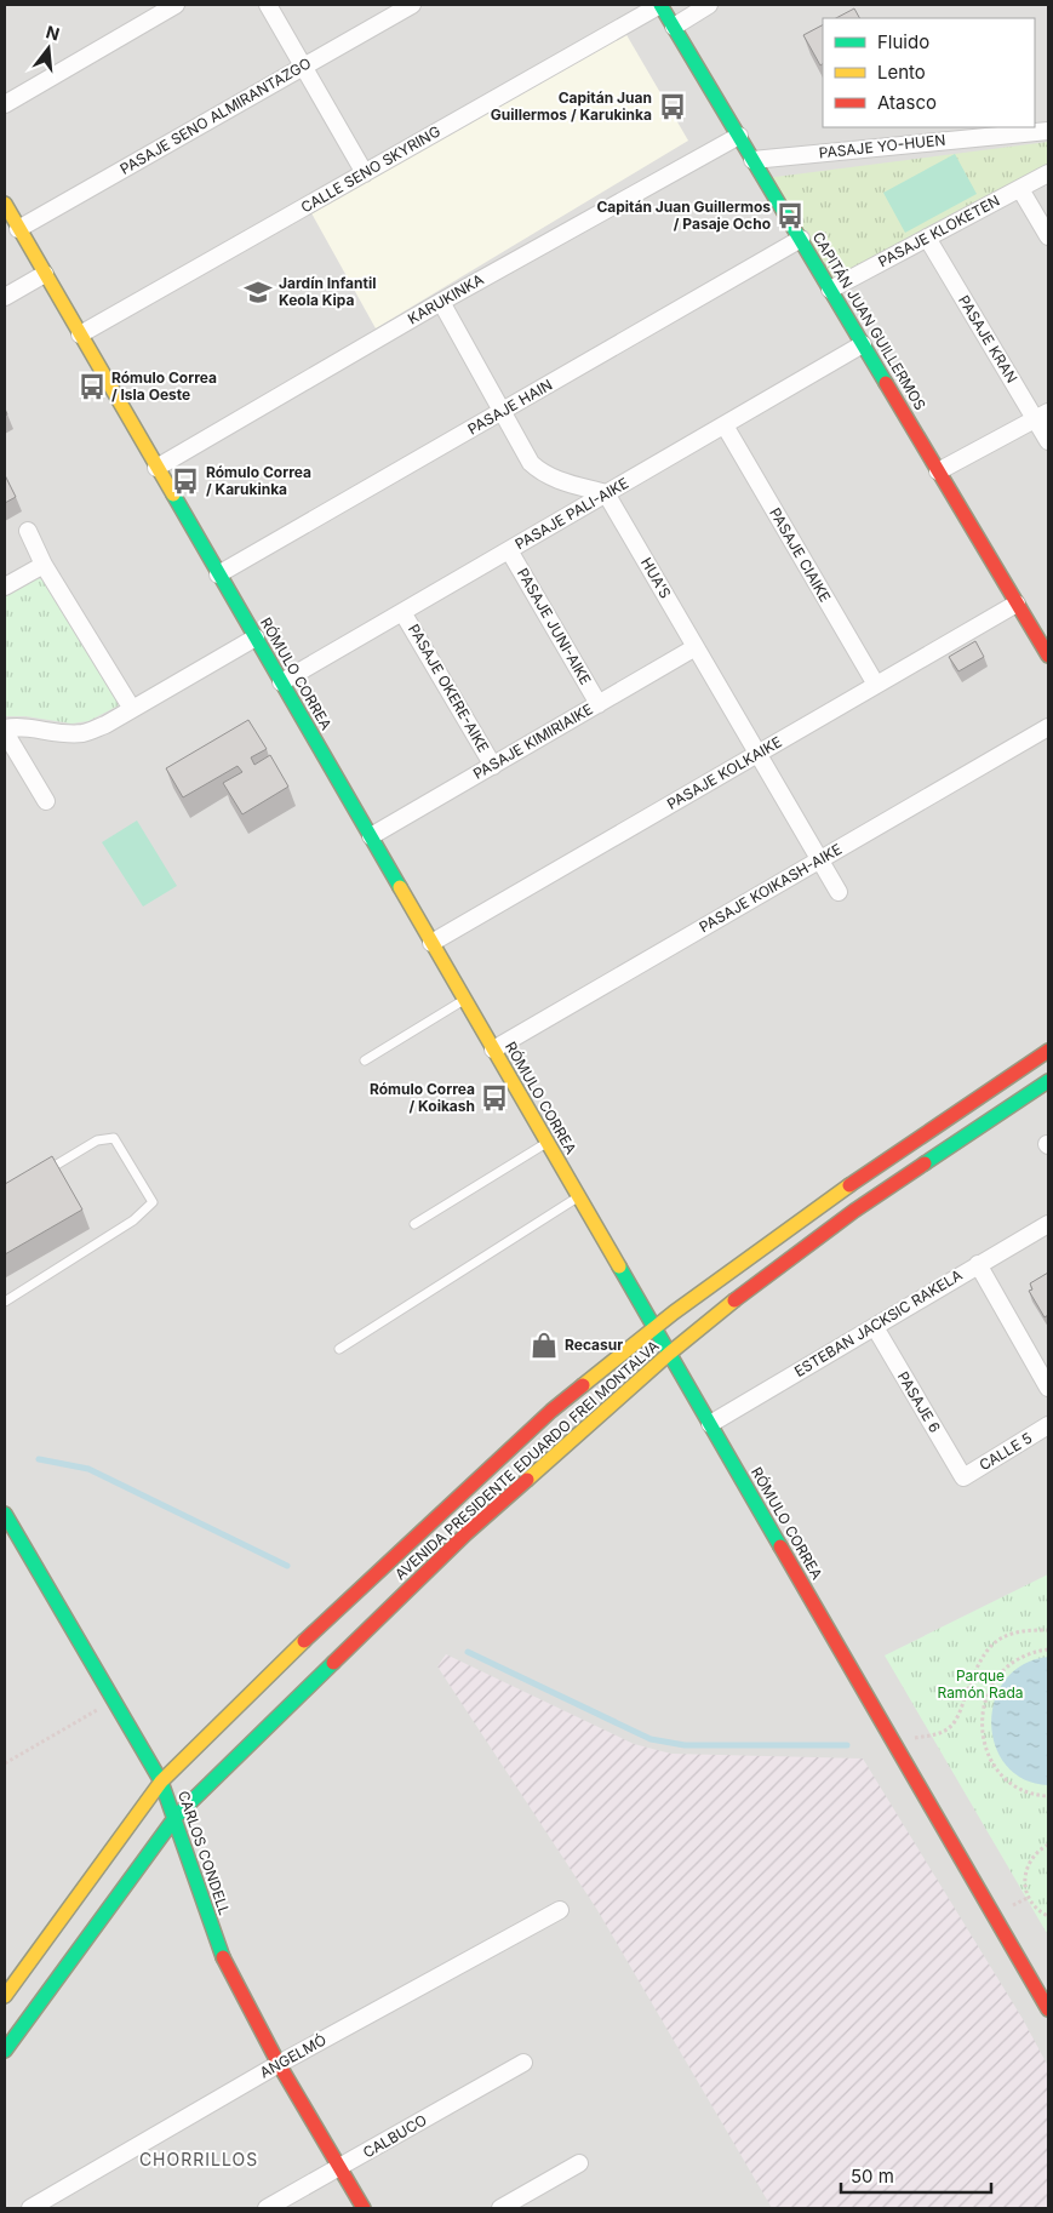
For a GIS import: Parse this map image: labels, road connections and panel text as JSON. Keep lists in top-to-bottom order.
{
  "streets": {
    "street": [
      "PASAJE SENO ALMIRANTAZGO",
      "PASAJE YO-HUEN",
      "CALLE SENO SKYRING",
      "PASAJE KLOKETEN",
      "KARUKINKA",
      "CAPITÁN JUAN GUILLERMOS",
      "PASAJE KRAN",
      "PASAJE HAIN",
      "PASAJE PALI-AIKE",
      "PASAJE CIAIKE",
      "HUA'S",
      "PASAJE JUNI-AIKE",
      "RÓMULO CORREA",
      "PASAJE OKERE-AIKE",
      "PASAJE KIMIRIAIKE",
      "PASAJE KOLKAIKE",
      "PASAJE KOIKASH-AIKE",
      "ESTEBAN JACKSIC RAKELA",
      "PASAJE 6",
      "CALLE 5",
      "AVENIDA PRESIDENTE EDUARDO FREI MONTALVA",
      "CARLOS CONDELL",
      "ANGELMÓ",
      "CALBUCO"
    ]
  },
  "crossings": [
    ["PASAJE SENO ALMIRANTAZGO", "RÓMULO CORREA"],
    ["PASAJE YO-HUEN", "CAPITÁN JUAN GUILLERMOS"],
    ["CALLE SENO SKYRING", "CAPITÁN JUAN GUILLERMOS"],
    ["CALLE SENO SKYRING", "RÓMULO CORREA"],
    ["PASAJE KLOKETEN", "CAPITÁN JUAN GUILLERMOS"],
    ["PASAJE KLOKETEN", "PASAJE KRAN"],
    ["KARUKINKA", "CAPITÁN JUAN GUILLERMOS"],
    ["KARUKINKA", "RÓMULO CORREA"],
    ["CAPITÁN JUAN GUILLERMOS", "PASAJE HAIN"],
    ["CAPITÁN JUAN GUILLERMOS", "PASAJE PALI-AIKE"],
    ["CAPITÁN JUAN GUILLERMOS", "PASAJE KOLKAIKE"],
    ["PASAJE HAIN", "RÓMULO CORREA"],
    ["PASAJE PALI-AIKE", "PASAJE CIAIKE"],
    ["PASAJE PALI-AIKE", "HUA'S"],
    ["PASAJE PALI-AIKE", "PASAJE JUNI-AIKE"],
    ["PASAJE PALI-AIKE", "RÓMULO CORREA"],
    ["PASAJE PALI-AIKE", "PASAJE OKERE-AIKE"],
    ["PASAJE CIAIKE", "PASAJE KOLKAIKE"],
    ["HUA'S", "PASAJE KIMIRIAIKE"],
    ["HUA'S", "PASAJE KOLKAIKE"],
    ["HUA'S", "PASAJE KOIKASH-AIKE"],
    ["PASAJE JUNI-AIKE", "PASAJE KIMIRIAIKE"],
    ["RÓMULO CORREA", "PASAJE KIMIRIAIKE"],
    ["RÓMULO CORREA", "PASAJE KOLKAIKE"],
    ["RÓMULO CORREA", "PASAJE KOIKASH-AIKE"],
    ["RÓMULO CORREA", "ESTEBAN JACKSIC RAKELA"],
    ["RÓMULO CORREA", "AVENIDA PRESIDENTE EDUARDO FREI MONTALVA"],
    ["PASAJE OKERE-AIKE", "PASAJE KIMIRIAIKE"],
    ["ESTEBAN JACKSIC RAKELA", "PASAJE 6"],
    ["PASAJE 6", "CALLE 5"],
    ["AVENIDA PRESIDENTE EDUARDO FREI MONTALVA", "CARLOS CONDELL"],
    ["CARLOS CONDELL", "ANGELMÓ"],
    ["CARLOS CONDELL", "CALBUCO"]
  ],
  "districts": ["CHORRILLOS"],
  "parks": ["Parque Ramón Rada"],
  "places": {
    "bus stop": [
      "Capitán Juan Guillermos / Karukinka",
      "Capitán Juan Guillermos / Pasaje Ocho",
      "Rómulo Correa / Isla Oeste",
      "Rómulo Correa / Karukinka",
      "Rómulo Correa / Koikash"
    ],
    "school or university": ["Jardín Infantil Keola Kipa"],
    "shop": ["Recasur"]
  },
  "legend": ["Fluido", "Lento", "Atasco"],
  "scale_bar": "50 m",
  "north": "top"
}
